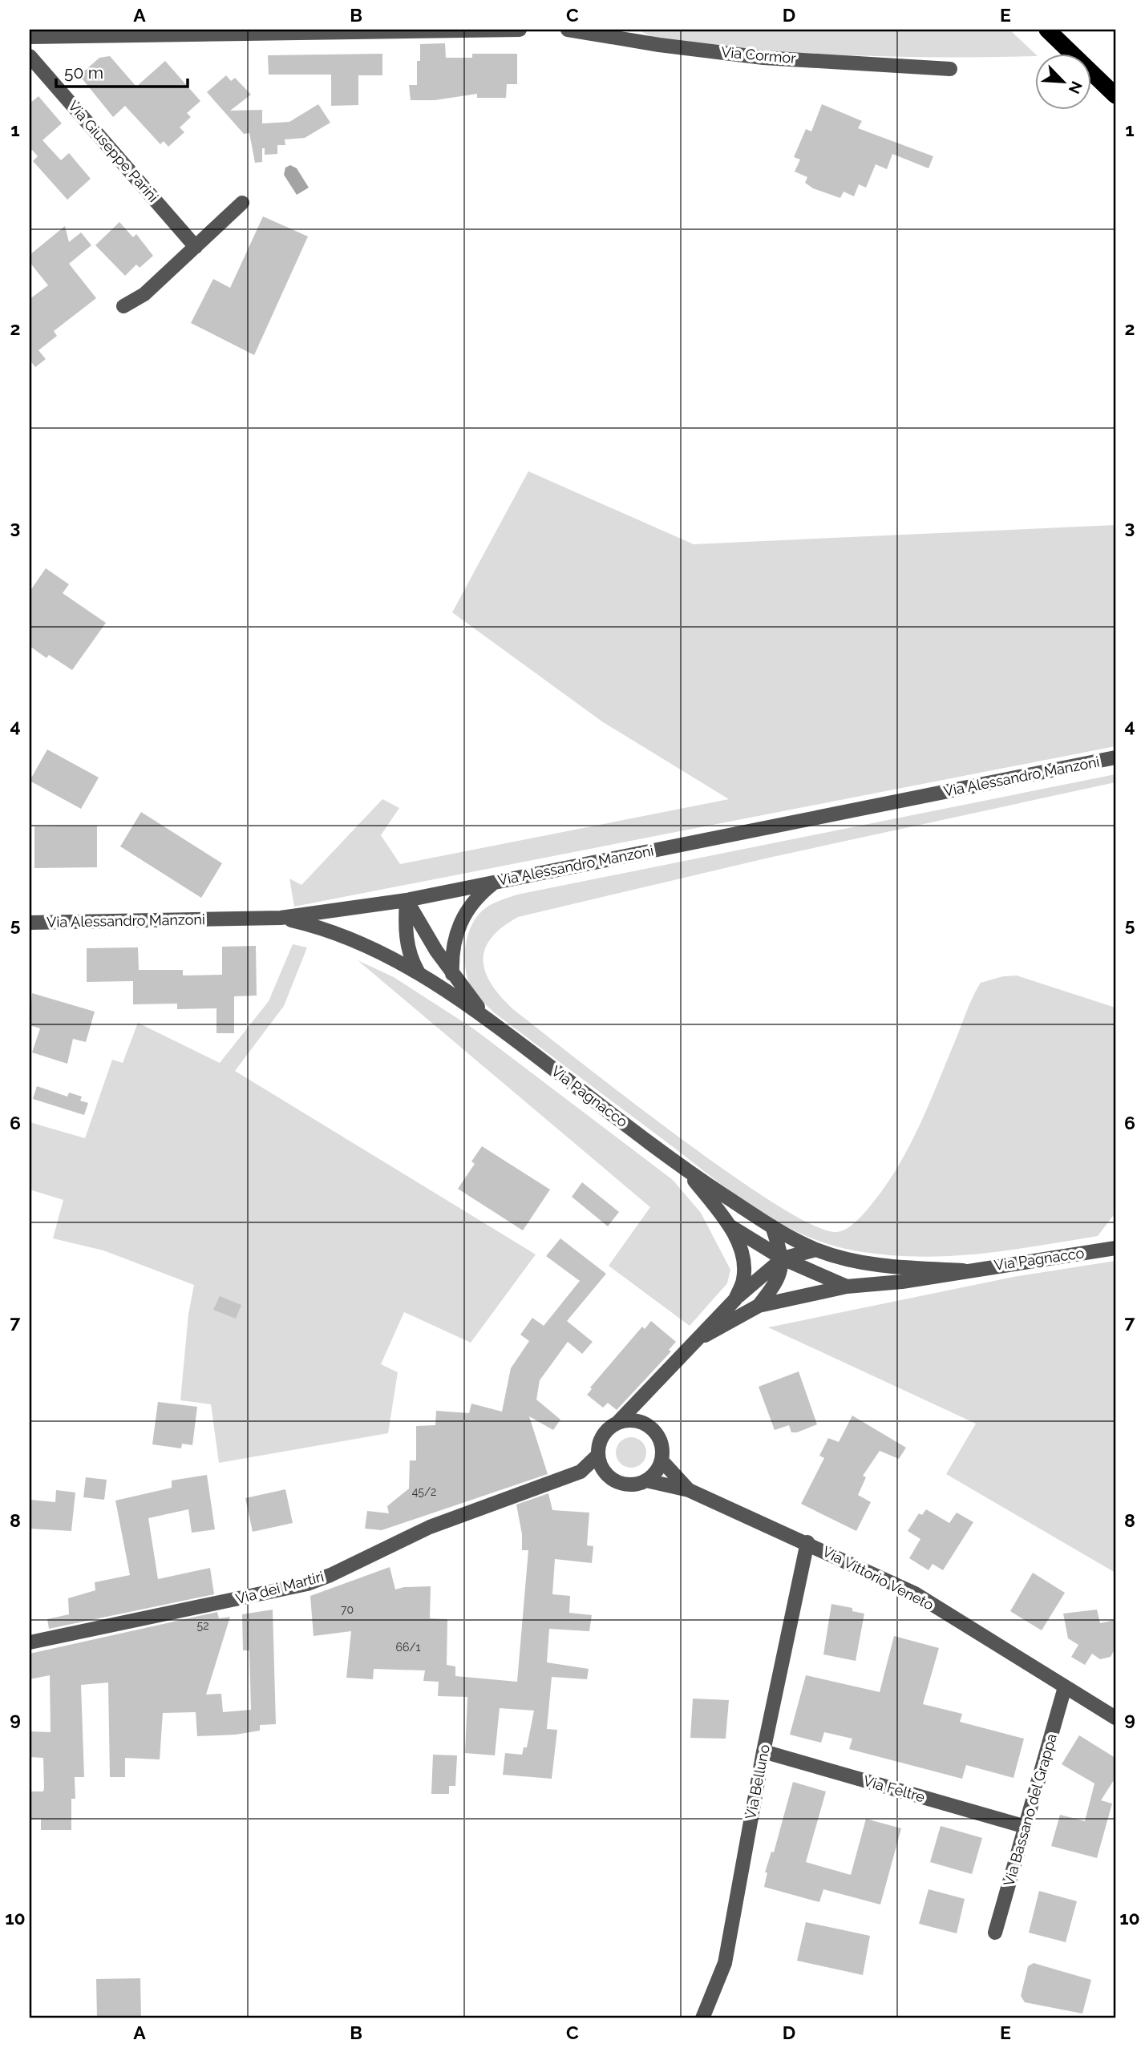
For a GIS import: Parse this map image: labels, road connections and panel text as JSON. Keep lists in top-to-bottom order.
{
  "streets": {
    "street": [
      "Via Cormor",
      "Via Giuseppe Parini",
      "Via Alessandro Manzoni",
      "Via Pagnacco",
      "Via Vittorio Veneto",
      "Via dei Martiri",
      "Via Belluno",
      "Via Feltre",
      "Via Bassano del Grappa"
    ]
  },
  "crossings": [
    ["Via Alessandro Manzoni", "Via Pagnacco"],
    ["Via Pagnacco", "Via Vittorio Veneto"],
    ["Via Pagnacco", "Via dei Martiri"],
    ["Via Vittorio Veneto", "Via dei Martiri"],
    ["Via Vittorio Veneto", "Via Belluno"],
    ["Via Vittorio Veneto", "Via Bassano del Grappa"],
    ["Via Belluno", "Via Feltre"],
    ["Via Feltre", "Via Bassano del Grappa"]
  ],
  "house_numbers": [
    "45/2",
    "70",
    "52",
    "66/1"
  ],
  "scale_bar": "50 m",
  "north": "bottom right",
  "grid": {
    "columns": [
      "A",
      "B",
      "C",
      "D",
      "E"
    ],
    "rows": [
      "1",
      "2",
      "3",
      "4",
      "5",
      "6",
      "7",
      "8",
      "9",
      "10"
    ]
  }
}
